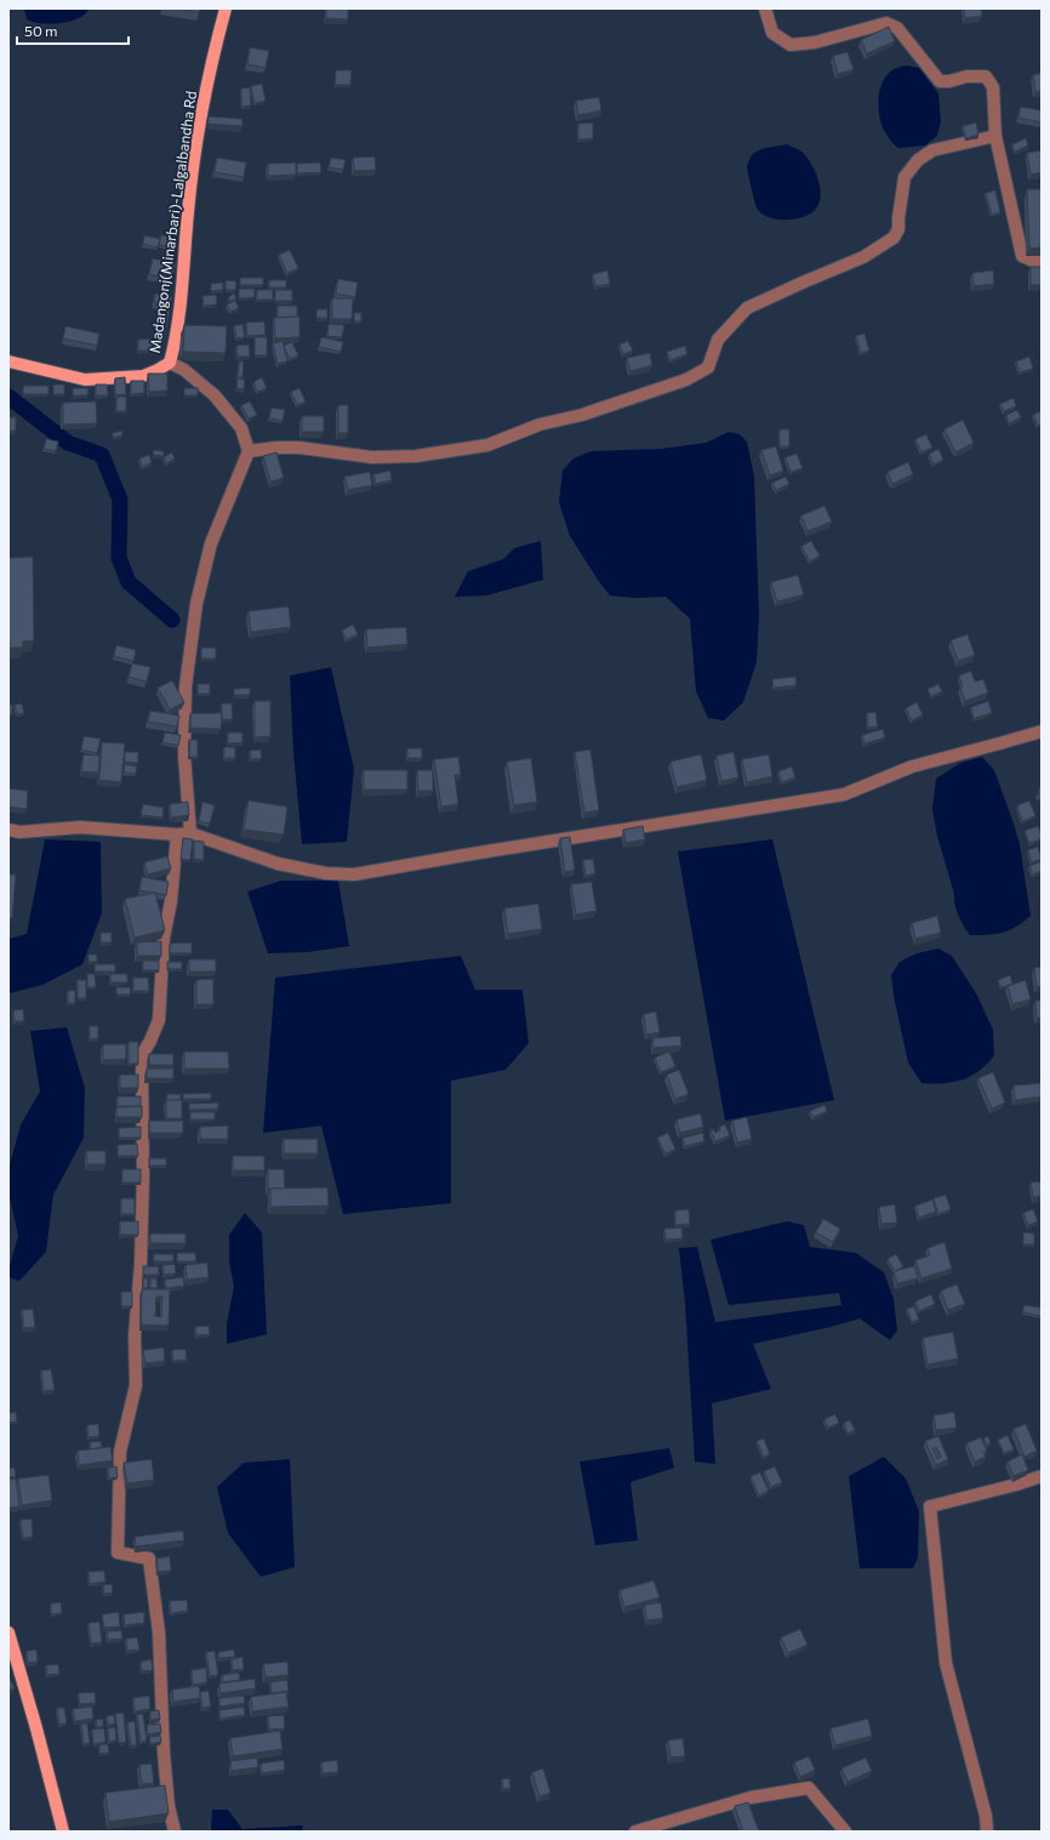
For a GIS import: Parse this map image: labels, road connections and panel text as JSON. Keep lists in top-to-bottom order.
{
  "streets": {
    "main road": ["Madangonj(Minarbari)-Lalgalbandha Rd"]
  },
  "scale_bar": "50 m"
}
